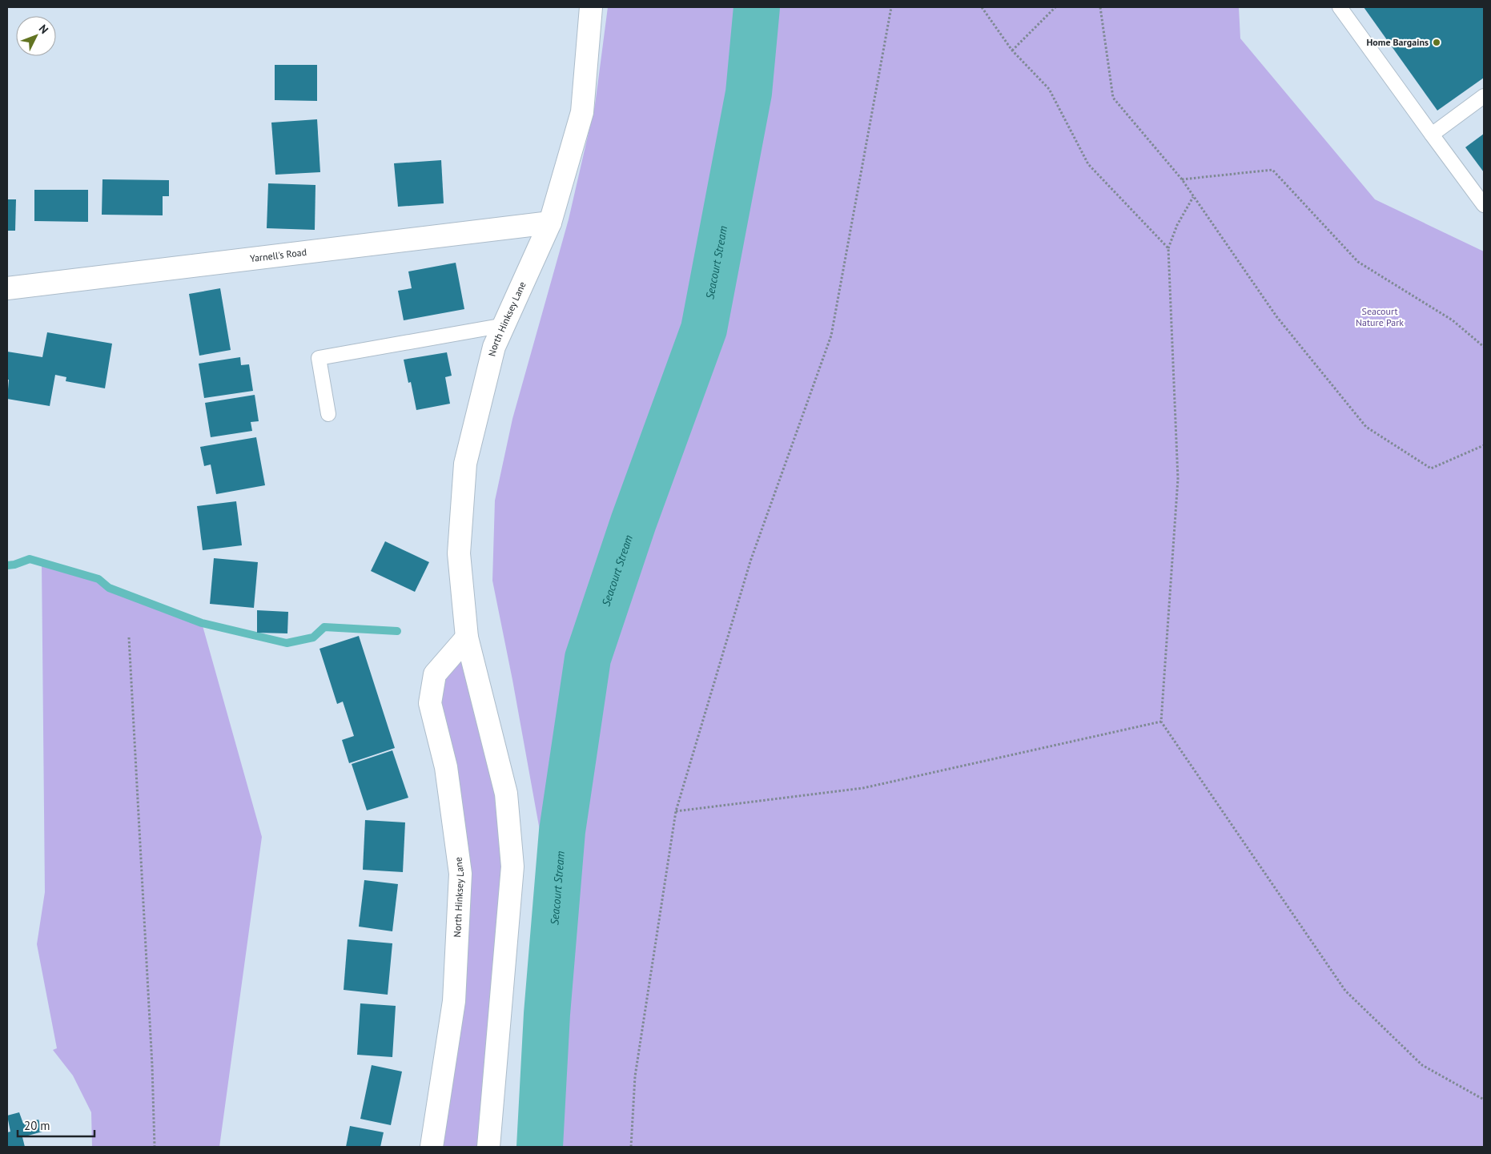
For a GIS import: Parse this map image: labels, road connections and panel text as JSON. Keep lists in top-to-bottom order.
{
  "streets": {
    "street": ["Yarnell's Road", "North Hinksey Lane"]
  },
  "crossings": [
    ["Yarnell's Road", "North Hinksey Lane"]
  ],
  "water": ["Seacourt Stream"],
  "parks": ["Seacourt Nature Park"],
  "places": ["Home Bargains"],
  "scale_bar": "20 m",
  "north": "top right"
}
